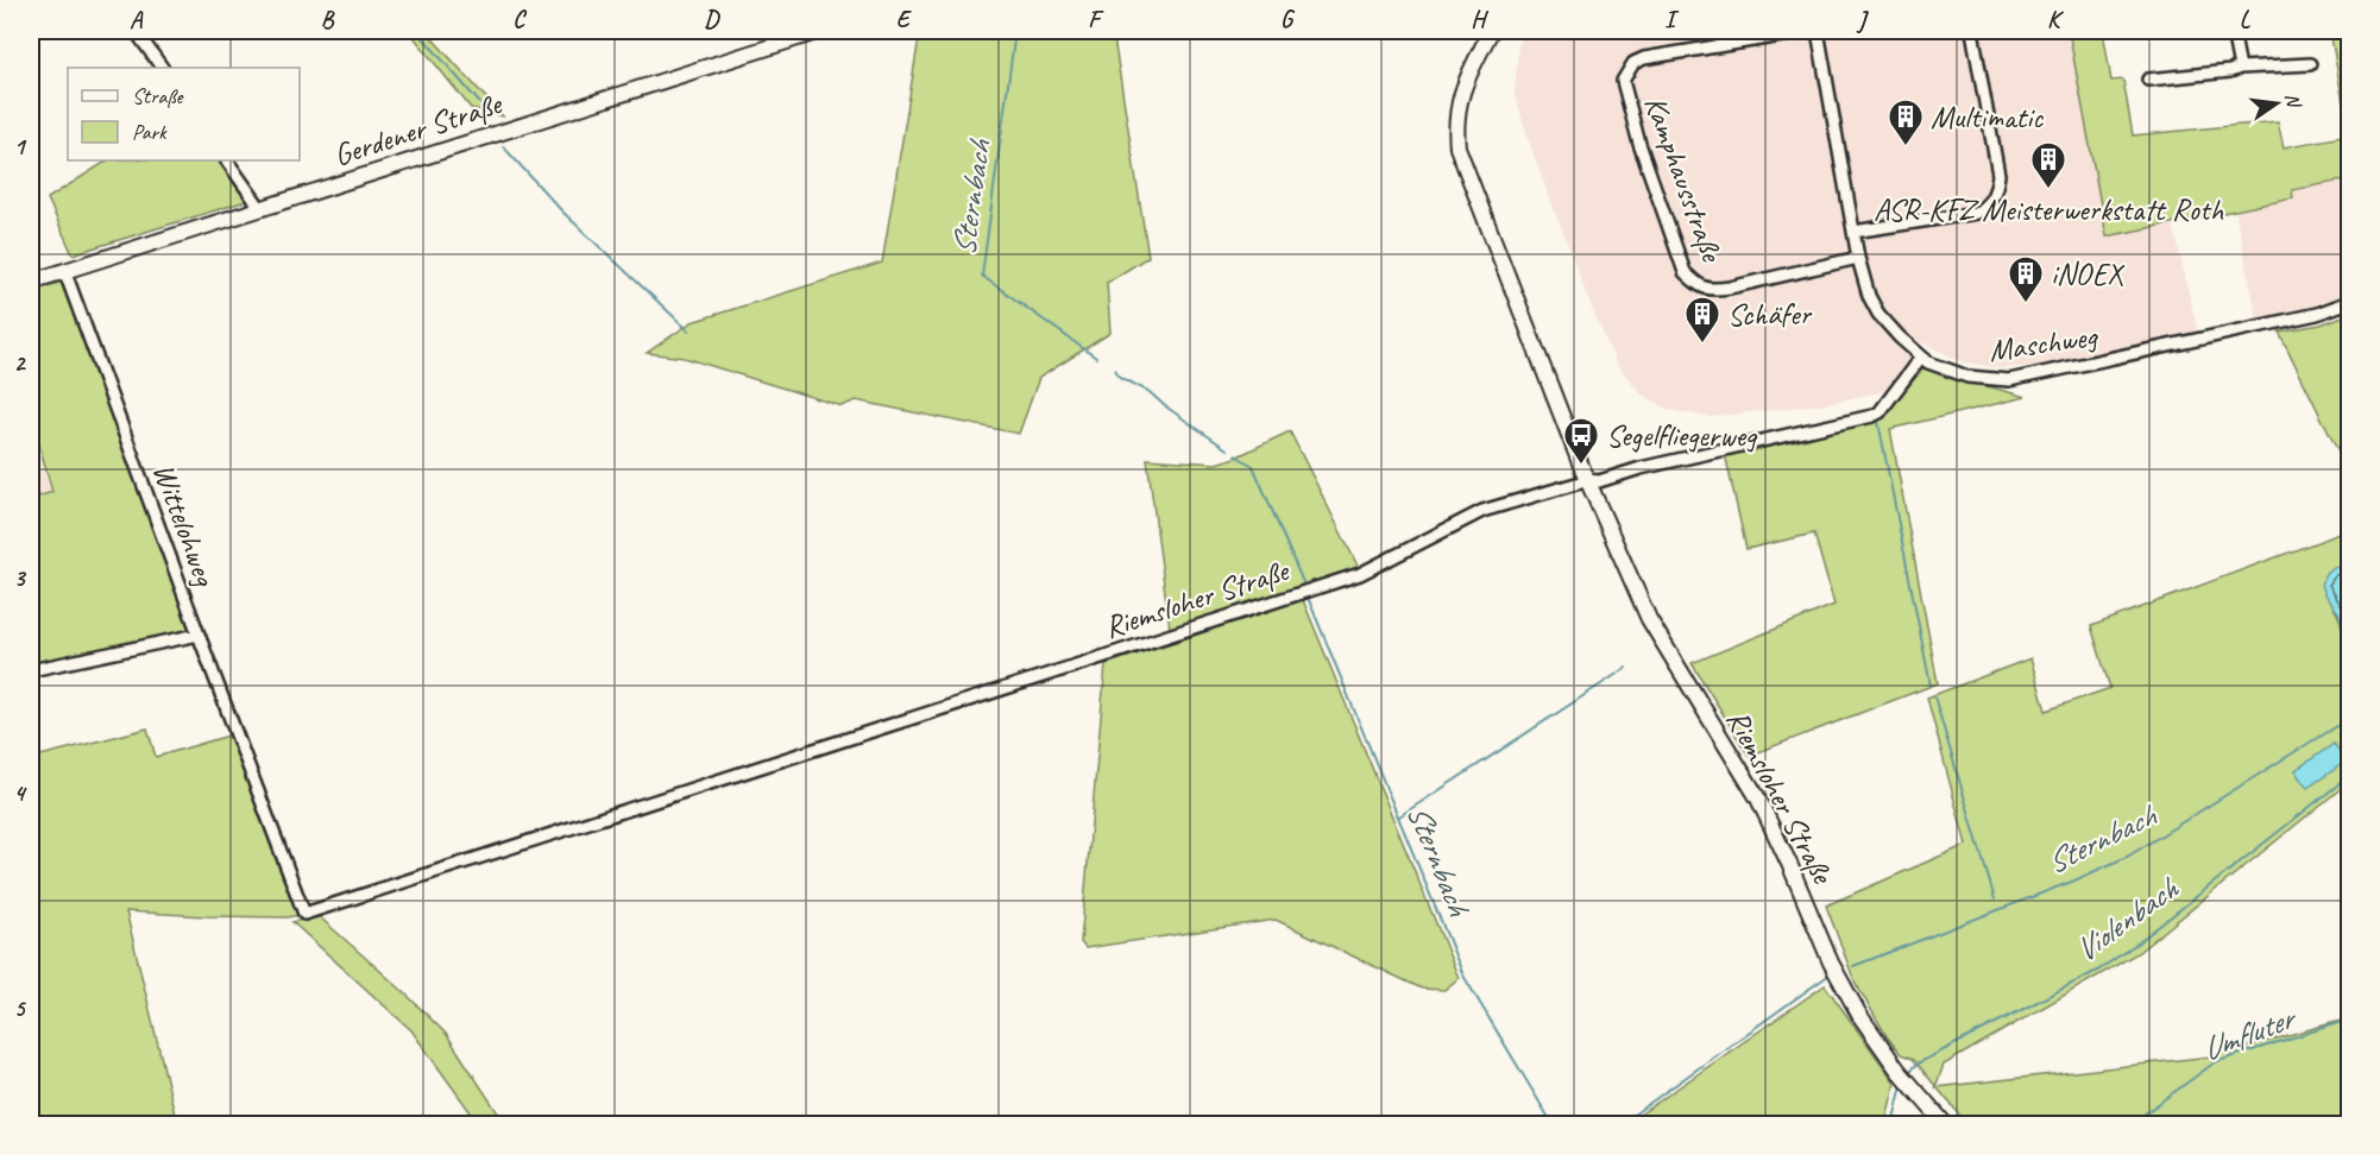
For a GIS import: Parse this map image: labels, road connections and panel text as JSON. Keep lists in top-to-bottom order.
{
  "streets": {
    "main road": ["Gerdener Straße", "Riemsloher Straße"],
    "street": ["Kamphausstraße", "Maschweg", "Wittelohweg"]
  },
  "crossings": [
    ["Gerdener Straße", "Wittelohweg"],
    ["Kamphausstraße", "Maschweg"],
    ["Wittelohweg", "Riemsloher Straße"]
  ],
  "water": ["Sternbach", "Violenbach", "Umfluter"],
  "places": {
    "building": [
      "Multimatic",
      "ASR-KFZ Meisterwerkstatt Roth",
      "iNOEX",
      "Schäfer"
    ],
    "bus stop": ["Segelfliegerweg"]
  },
  "legend": ["Straße", "Park"],
  "north": "right",
  "grid": {
    "columns": [
      "A",
      "B",
      "C",
      "D",
      "E",
      "F",
      "G",
      "H",
      "I",
      "J",
      "K",
      "L"
    ],
    "rows": [
      "1",
      "2",
      "3",
      "4",
      "5"
    ]
  }
}
